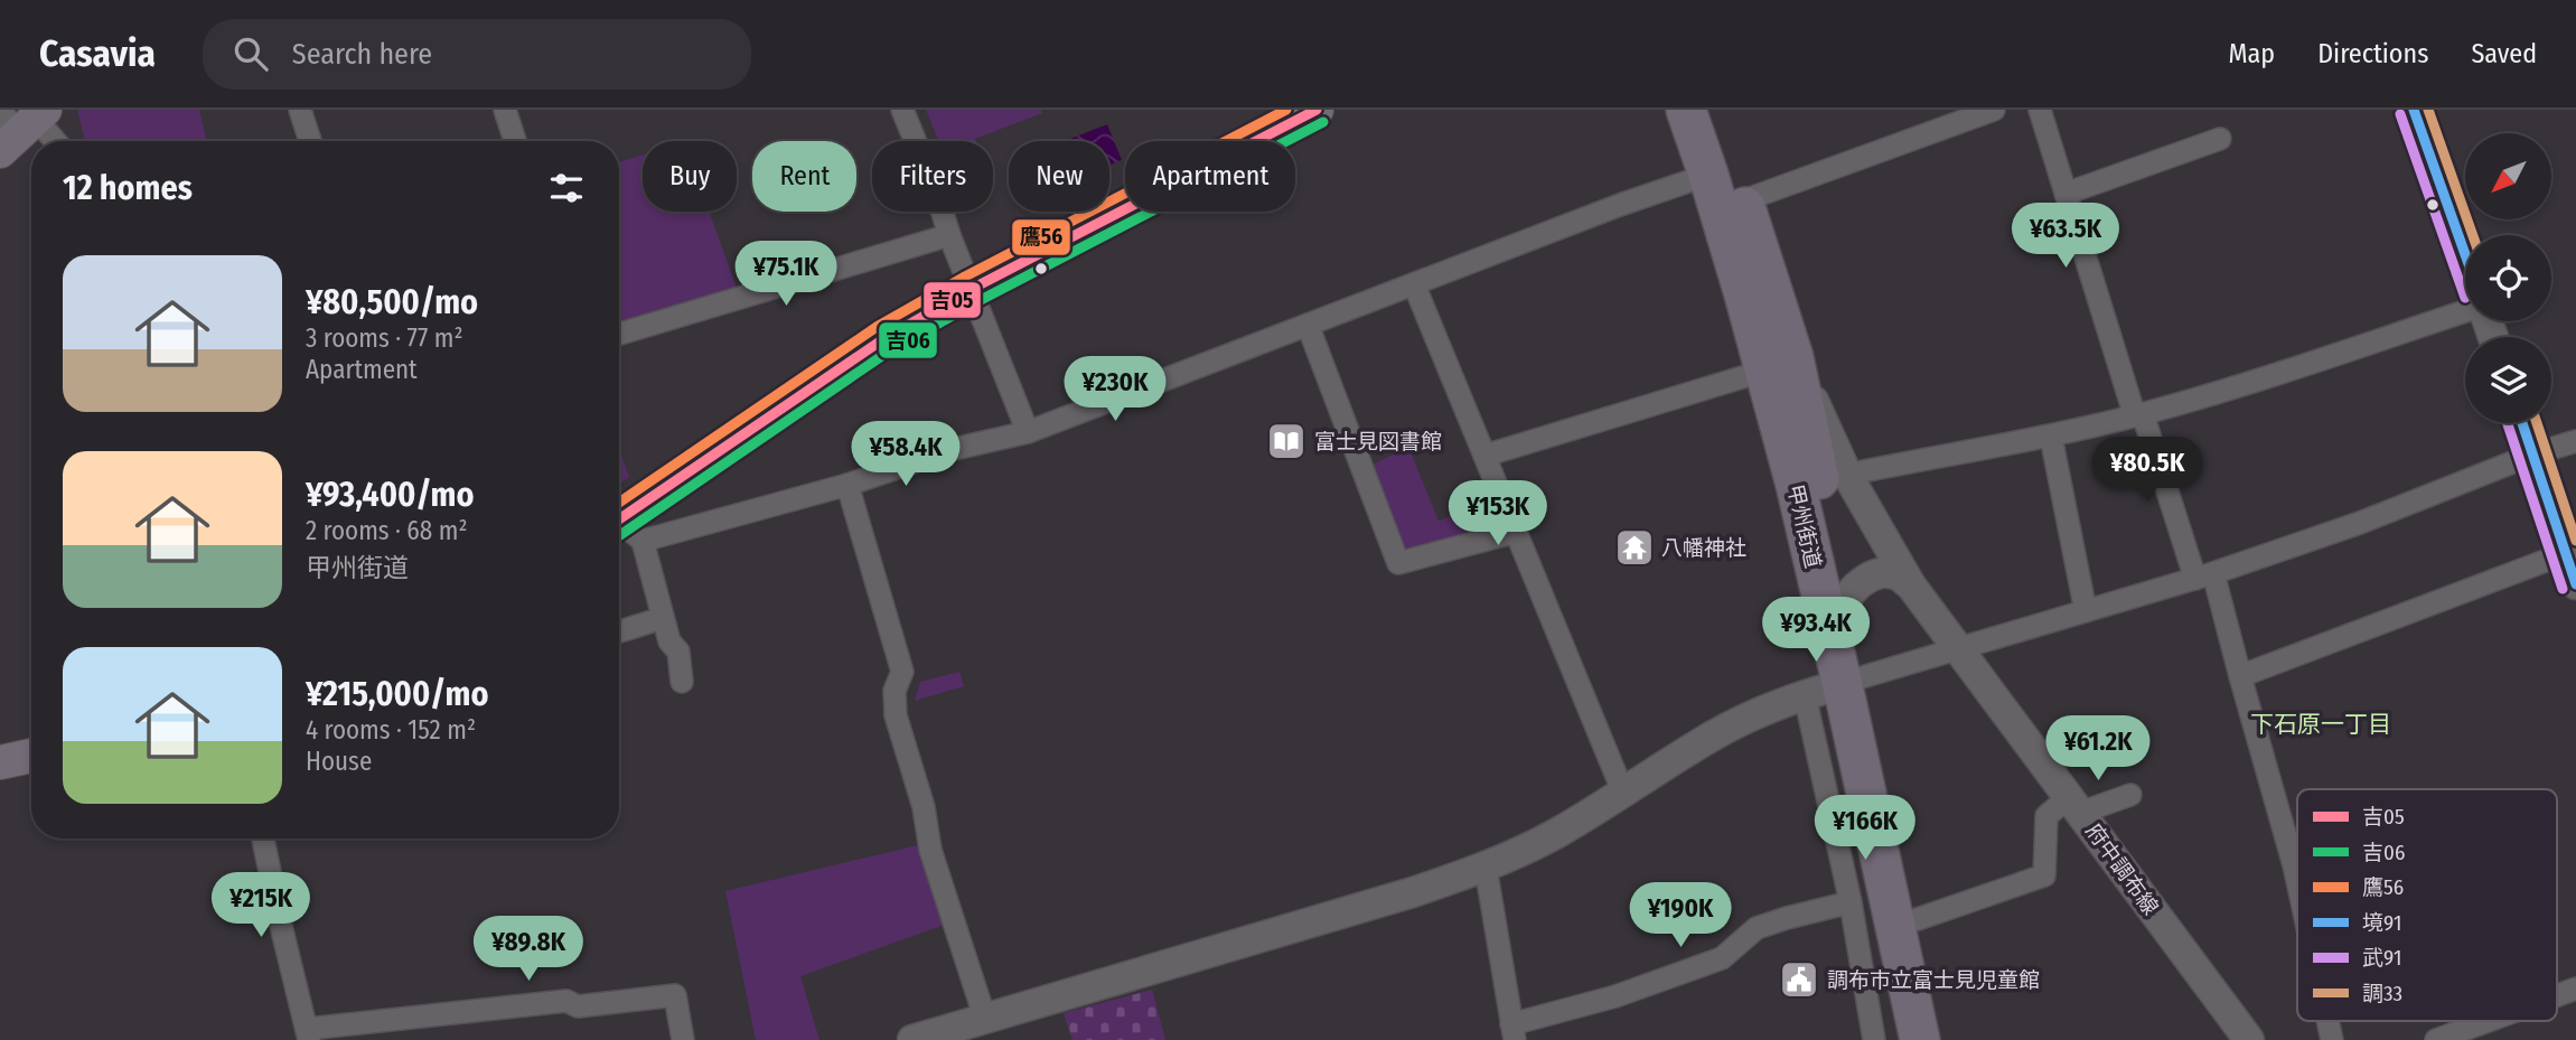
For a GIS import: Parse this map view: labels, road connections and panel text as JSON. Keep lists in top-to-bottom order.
{
  "streets": {
    "highway": ["甲州街道"],
    "main road": ["府中調布線"]
  },
  "crossings": [
    ["甲州街道", "府中調布線"]
  ],
  "districts": ["下石原一丁目"],
  "places": {
    "library": ["富士見図書館"],
    "temple": ["八幡神社"],
    "public building": ["調布市立富士見児童館"]
  },
  "lines": [
    "transit line 吉05",
    "transit line 鷹56",
    "transit line 境91",
    "transit line 調33",
    "transit line 武91",
    "transit line 吉06"
  ],
  "legend": [
    "吉05",
    "吉06",
    "鷹56",
    "境91",
    "武91",
    "調33"
  ],
  "north": "bottom left",
  "page": {
    "header": "Casavia",
    "search": "Search here",
    "nav": ["Map", "Directions", "Saved"],
    "chip": [
      "Buy",
      "Rent",
      "Filters",
      "New",
      "Apartment"
    ],
    "heading": "12 homes",
    "price": [
      "¥63.5K",
      "¥75.1K",
      "¥230K",
      "¥58.4K",
      "¥80.5K",
      "¥153K",
      "¥93.4K",
      "¥61.2K",
      "¥166K",
      "¥215K",
      "¥190K",
      "¥89.8K"
    ],
    "list": [
      {
        "name": "¥80,500/mo",
        "note": "3 rooms · 77 m² · Apartment"
      },
      {
        "name": "¥93,400/mo",
        "note": "2 rooms · 68 m² · 甲州街道"
      },
      {
        "name": "¥215,000/mo",
        "note": "4 rooms · 152 m² · House"
      }
    ]
  }
}
